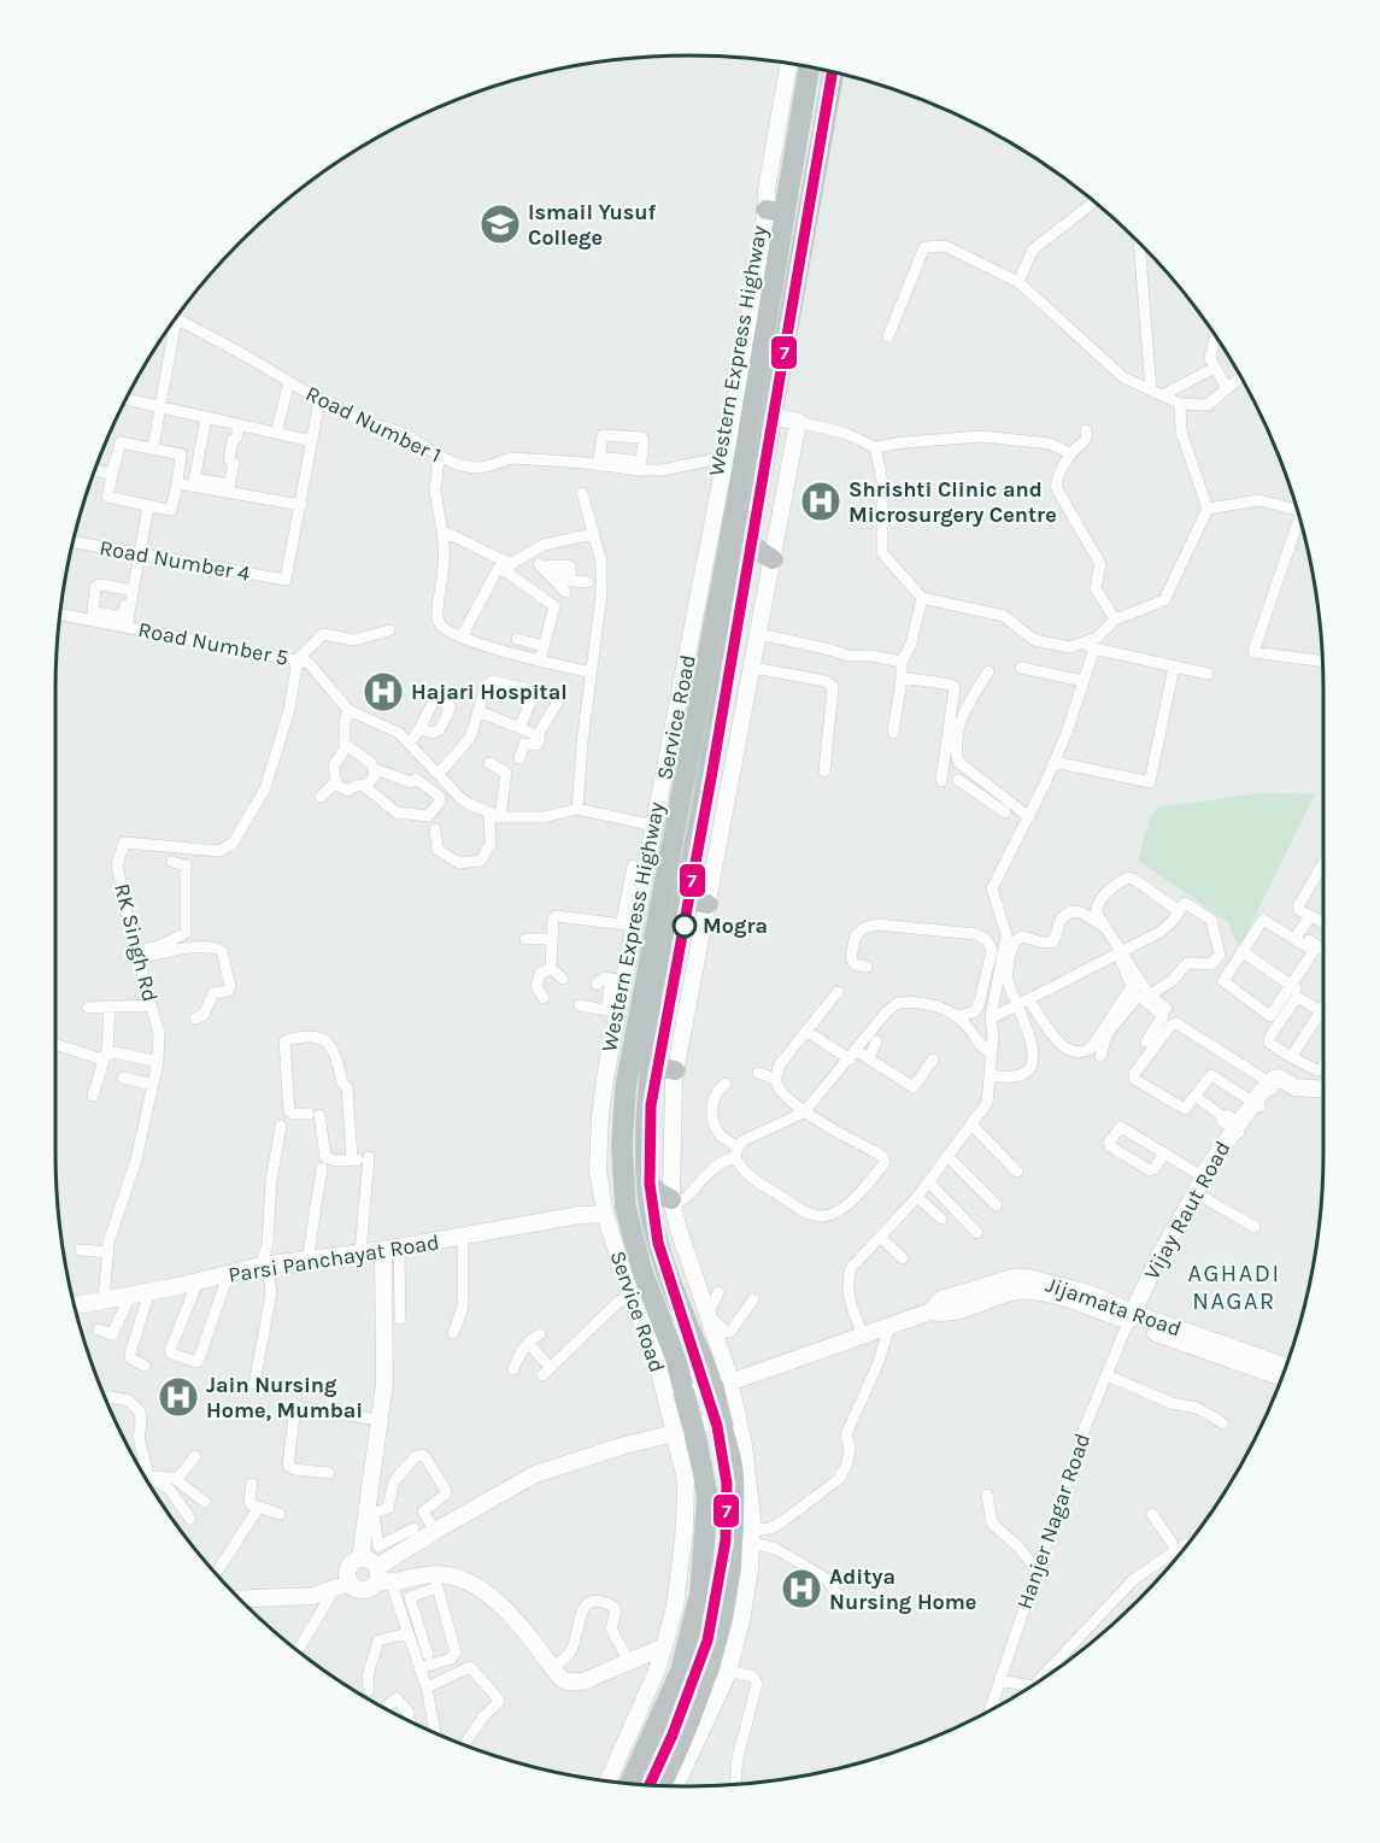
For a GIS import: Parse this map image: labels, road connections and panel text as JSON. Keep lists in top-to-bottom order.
{
  "streets": {
    "highway": ["Western Express Highway"],
    "street": [
      "Road Number 1",
      "Road Number 4",
      "Road Number 5",
      "Service Road",
      "RK Singh Rd",
      "Vijay Raut Road",
      "Parsi Panchayat Road",
      "Jijamata Road",
      "Hanjer Nagar Road"
    ]
  },
  "crossings": [
    ["Western Express Highway", "Service Road"],
    ["Western Express Highway", "Jijamata Road"],
    ["Road Number 1", "Service Road"],
    ["Road Number 5", "RK Singh Rd"],
    ["Service Road", "Parsi Panchayat Road"],
    ["Service Road", "Jijamata Road"],
    ["RK Singh Rd", "Parsi Panchayat Road"],
    ["Vijay Raut Road", "Jijamata Road"],
    ["Vijay Raut Road", "Hanjer Nagar Road"],
    ["Jijamata Road", "Hanjer Nagar Road"]
  ],
  "districts": ["AGHADI NAGAR"],
  "places": {
    "school or university": ["Ismail Yusuf College"],
    "hospital": [
      "Shrishti Clinic and Microsurgery Centre",
      "Hajari Hospital",
      "Jain Nursing Home, Mumbai",
      "Aditya Nursing Home"
    ],
    "other": ["Mogra"]
  },
  "lines": ["transit line 7"]
}
